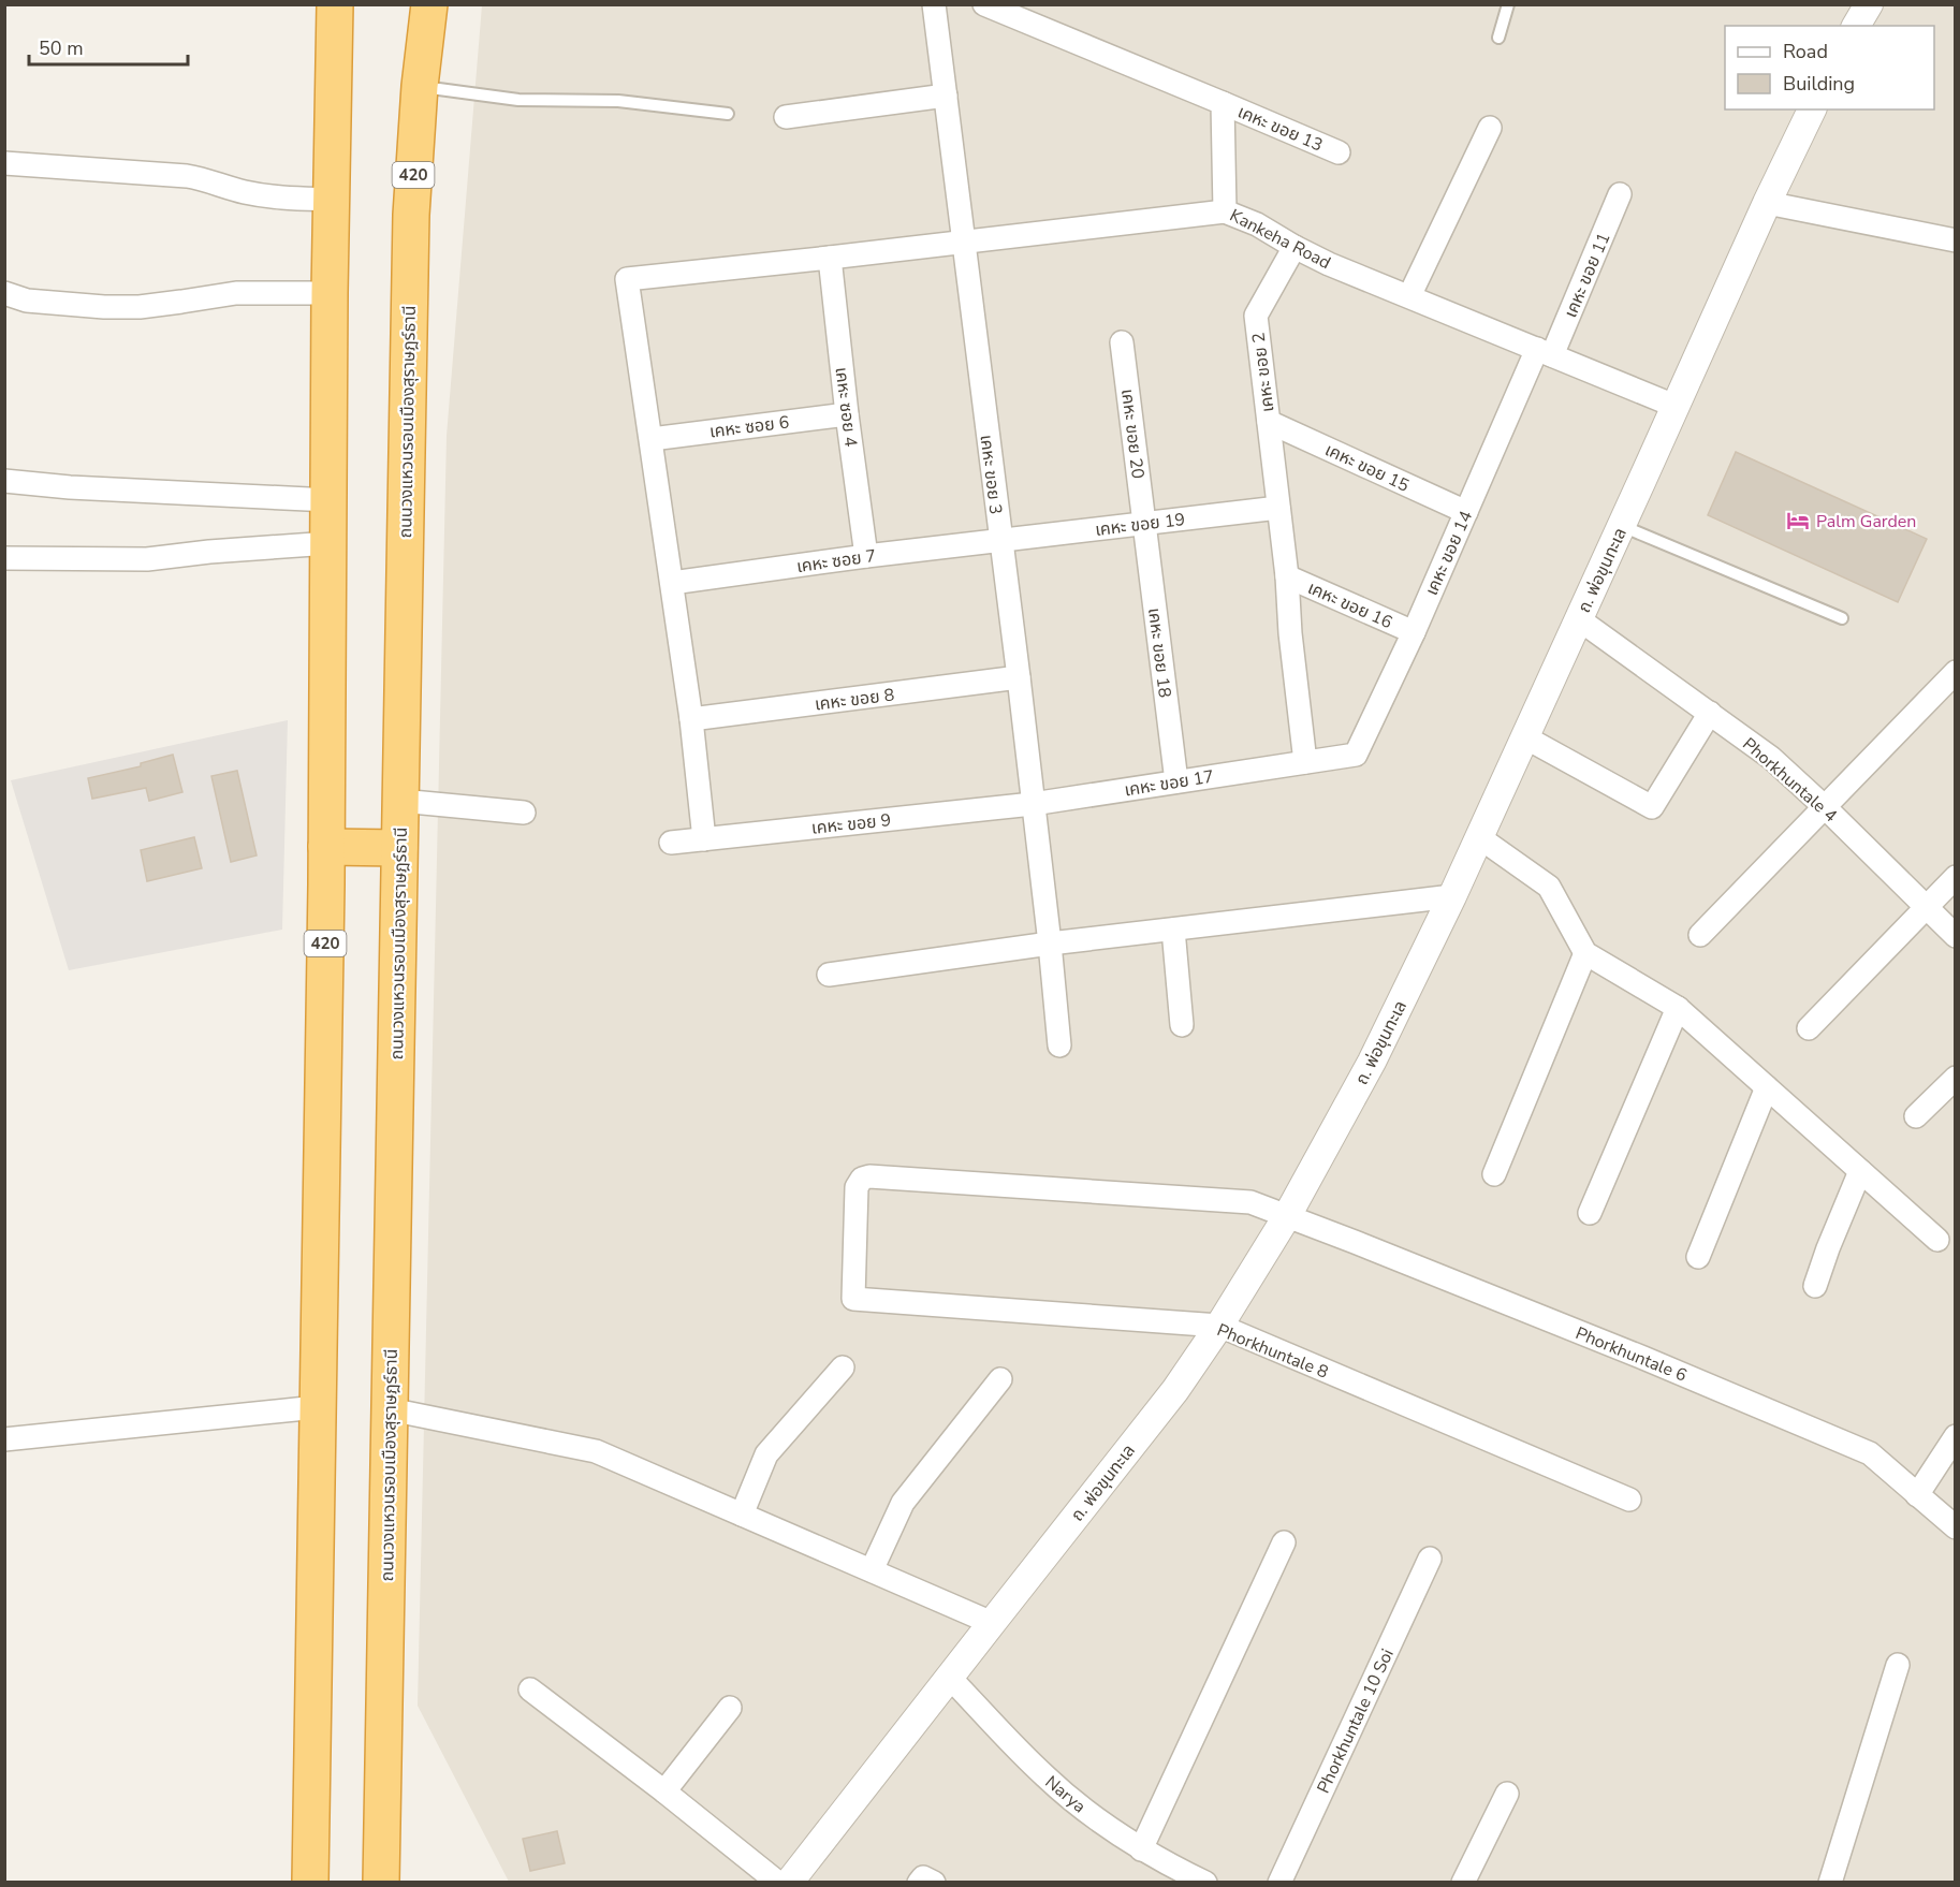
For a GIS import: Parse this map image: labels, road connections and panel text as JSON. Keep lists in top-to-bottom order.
{
  "streets": {
    "highway": ["420", "ถนนวงแหวนรอบเมืองสุราษฎร์ธานี"],
    "street": [
      "เคหะ ขอย 13",
      "Kankeha Road",
      "เคหะ ขอย 11",
      "เคหะ ขอย 2",
      "เคหะ ซอย 4",
      "เคหะ ซอย 6",
      "เคหะ ขอย 20",
      "เคหะ ขอย 15",
      "เคหะ ขอย 3",
      "เคหะ ขอย 19",
      "เคหะ ขอย 14",
      "เคหะ ซอย 7",
      "ถ. พ่อขุนทะเล",
      "เคหะ ขอย 16",
      "เคหะ ขอย 18",
      "เคหะ ขอย 8",
      "Phorkhuntale 4",
      "เคหะ ขอย 17",
      "เคหะ ขอย 9",
      "Phorkhuntale 8",
      "Phorkhuntale 6",
      "Phorkhuntale 10 Soi",
      "Narya"
    ]
  },
  "crossings": [
    ["เคหะ ขอย 13", "Kankeha Road"],
    ["Kankeha Road", "เคหะ ขอย 11"],
    ["Kankeha Road", "เคหะ ขอย 2"],
    ["Kankeha Road", "เคหะ ขอย 14"],
    ["Kankeha Road", "ถ. พ่อขุนทะเล"],
    ["เคหะ ขอย 11", "เคหะ ขอย 14"],
    ["เคหะ ขอย 2", "เคหะ ขอย 15"],
    ["เคหะ ขอย 2", "เคหะ ขอย 19"],
    ["เคหะ ซอย 4", "เคหะ ซอย 6"],
    ["เคหะ ซอย 4", "เคหะ ซอย 7"],
    ["เคหะ ขอย 20", "เคหะ ขอย 19"],
    ["เคหะ ขอย 20", "เคหะ ขอย 18"],
    ["เคหะ ขอย 15", "เคหะ ขอย 14"],
    ["เคหะ ขอย 3", "เคหะ ขอย 19"],
    ["เคหะ ขอย 3", "เคหะ ซอย 7"],
    ["เคหะ ขอย 3", "เคหะ ขอย 8"],
    ["เคหะ ขอย 3", "เคหะ ขอย 17"],
    ["เคหะ ขอย 3", "เคหะ ขอย 9"],
    ["เคหะ ขอย 19", "เคหะ ซอย 7"],
    ["เคหะ ขอย 19", "เคหะ ขอย 18"],
    ["เคหะ ขอย 14", "เคหะ ขอย 16"],
    ["เคหะ ขอย 14", "เคหะ ขอย 17"],
    ["ถ. พ่อขุนทะเล", "Phorkhuntale 4"],
    ["ถ. พ่อขุนทะเล", "Phorkhuntale 8"],
    ["ถ. พ่อขุนทะเล", "Phorkhuntale 6"],
    ["ถ. พ่อขุนทะเล", "Narya"],
    ["เคหะ ขอย 18", "เคหะ ขอย 17"],
    ["เคหะ ขอย 17", "เคหะ ขอย 9"],
    ["Phorkhuntale 8", "Phorkhuntale 6"]
  ],
  "places": {
    "hotel": ["Palm Garden"]
  },
  "legend": ["Road", "Building"],
  "scale_bar": "50 m"
}
